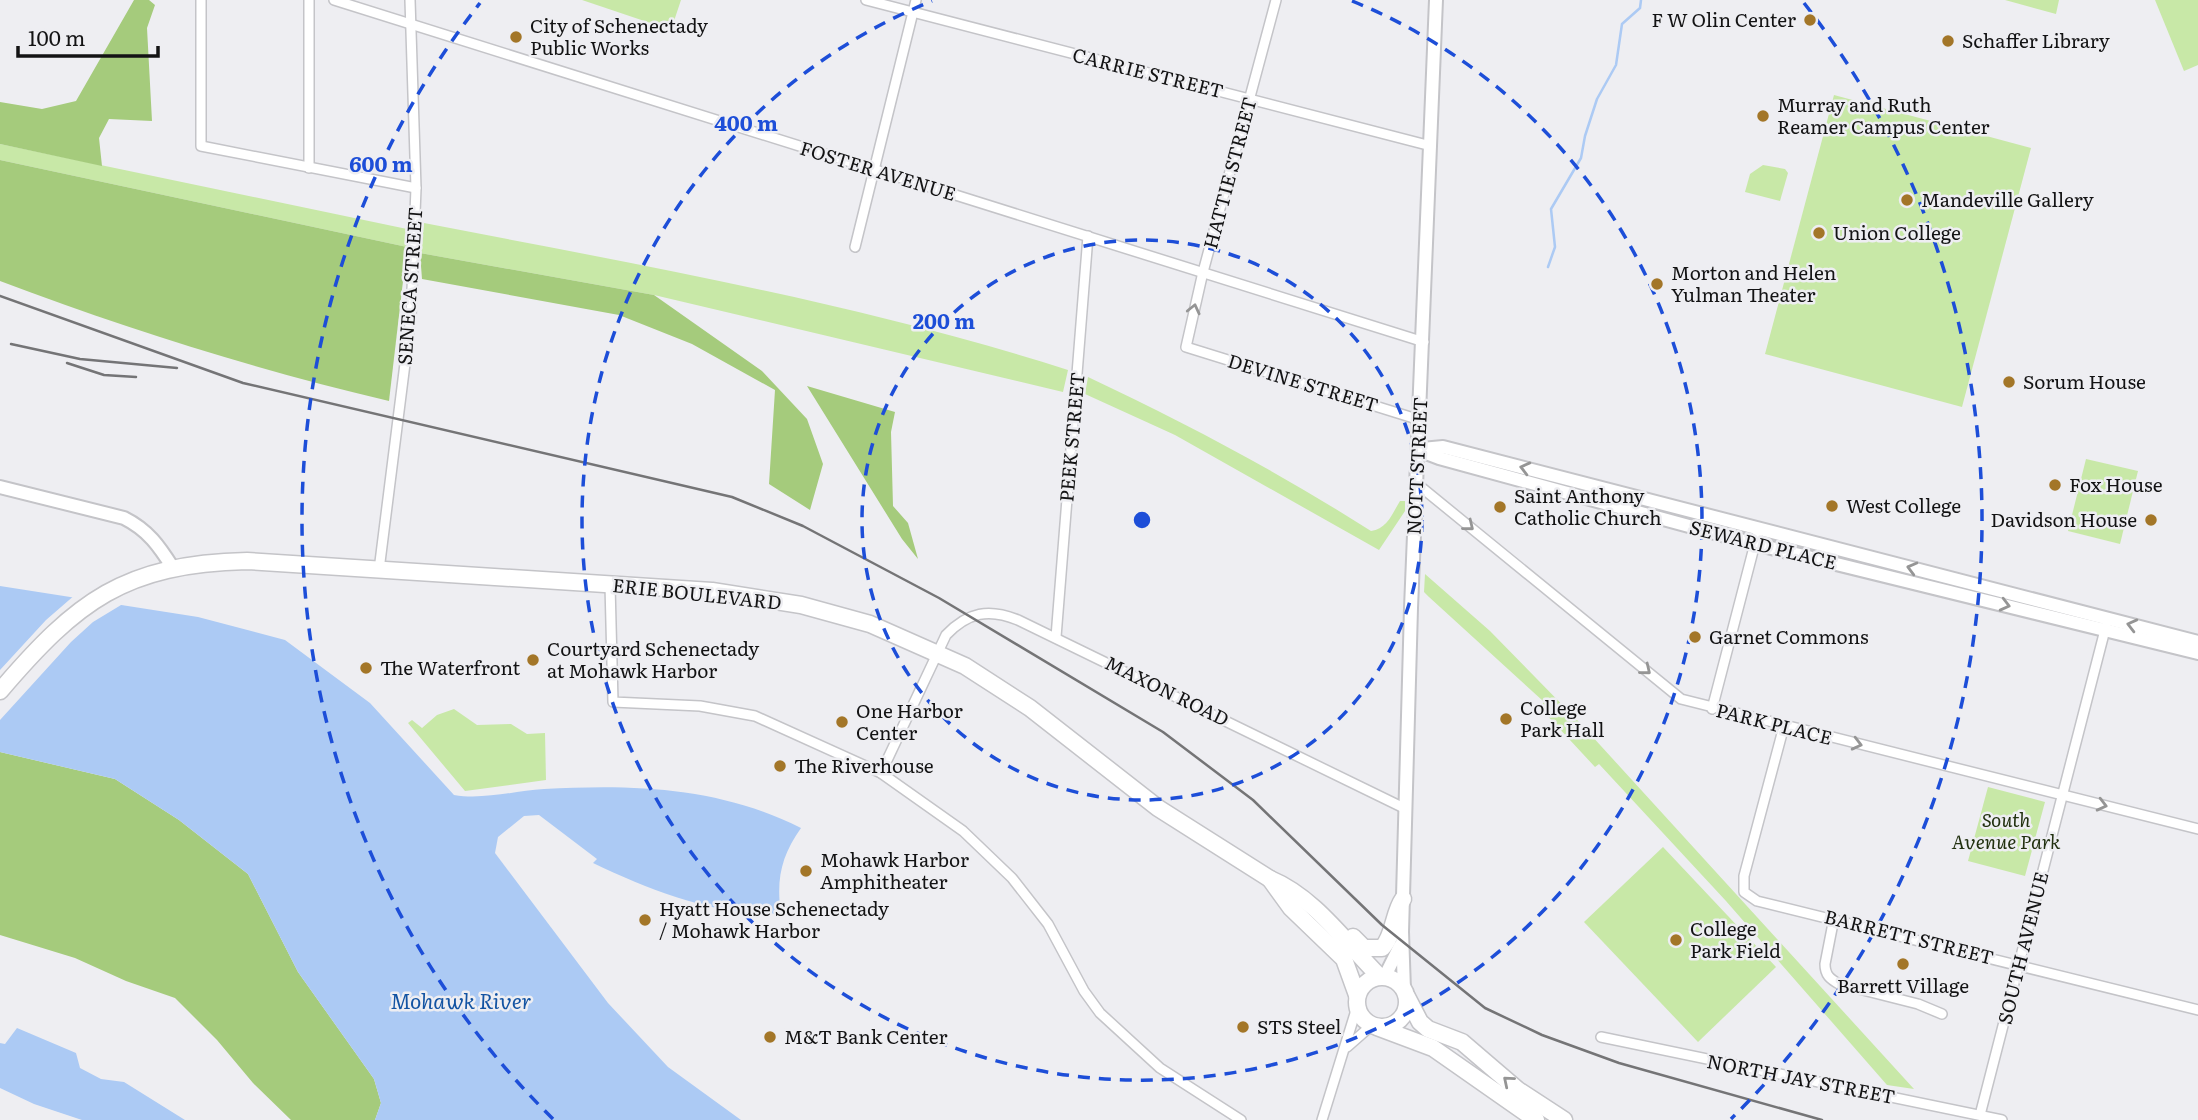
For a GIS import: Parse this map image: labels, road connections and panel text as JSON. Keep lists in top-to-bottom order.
{
  "streets": {
    "highway": ["ERIE BOULEVARD"],
    "street": [
      "CARRIE STREET",
      "FOSTER AVENUE",
      "HATTIE STREET",
      "SENECA STREET",
      "DEVINE STREET",
      "PEEK STREET",
      "NOTT STREET",
      "SEWARD PLACE",
      "MAXON ROAD",
      "PARK PLACE",
      "BARRETT STREET",
      "SOUTH AVENUE",
      "NORTH JAY STREET"
    ]
  },
  "crossings": [
    ["CARRIE STREET", "HATTIE STREET"],
    ["CARRIE STREET", "NOTT STREET"],
    ["FOSTER AVENUE", "HATTIE STREET"],
    ["FOSTER AVENUE", "SENECA STREET"],
    ["FOSTER AVENUE", "PEEK STREET"],
    ["FOSTER AVENUE", "NOTT STREET"],
    ["HATTIE STREET", "DEVINE STREET"],
    ["SENECA STREET", "ERIE BOULEVARD"],
    ["DEVINE STREET", "NOTT STREET"],
    ["PEEK STREET", "MAXON ROAD"],
    ["NOTT STREET", "SEWARD PLACE"],
    ["NOTT STREET", "ERIE BOULEVARD"],
    ["NOTT STREET", "MAXON ROAD"],
    ["NOTT STREET", "PARK PLACE"],
    ["SEWARD PLACE", "SOUTH AVENUE"],
    ["ERIE BOULEVARD", "MAXON ROAD"],
    ["PARK PLACE", "BARRETT STREET"],
    ["PARK PLACE", "SOUTH AVENUE"],
    ["BARRETT STREET", "SOUTH AVENUE"],
    ["SOUTH AVENUE", "NORTH JAY STREET"]
  ],
  "one_way": ["PARK PLACE"],
  "water": ["Mohawk River"],
  "parks": ["South Avenue Park"],
  "places": [
    "F W Olin Center",
    "City of Schenectady Public Works",
    "Schaffer Library",
    "Murray and Ruth Reamer Campus Center",
    "Mandeville Gallery",
    "Union College",
    "Morton and Helen Yulman Theater",
    "Sorum House",
    "Fox House",
    "West College",
    "Saint Anthony Catholic Church",
    "Davidson House",
    "Garnet Commons",
    "Courtyard Schenectady at Mohawk Harbor",
    "The Waterfront",
    "College Park Hall",
    "One Harbor Center",
    "The Riverhouse",
    "Mohawk Harbor Amphitheater",
    "Hyatt House Schenectady / Mohawk Harbor",
    "College Park Field",
    "Barrett Village",
    "STS Steel",
    "M&T Bank Center"
  ],
  "scale_bar": "100 m",
  "rings": ["400 m", "600 m", "200 m"]
}
